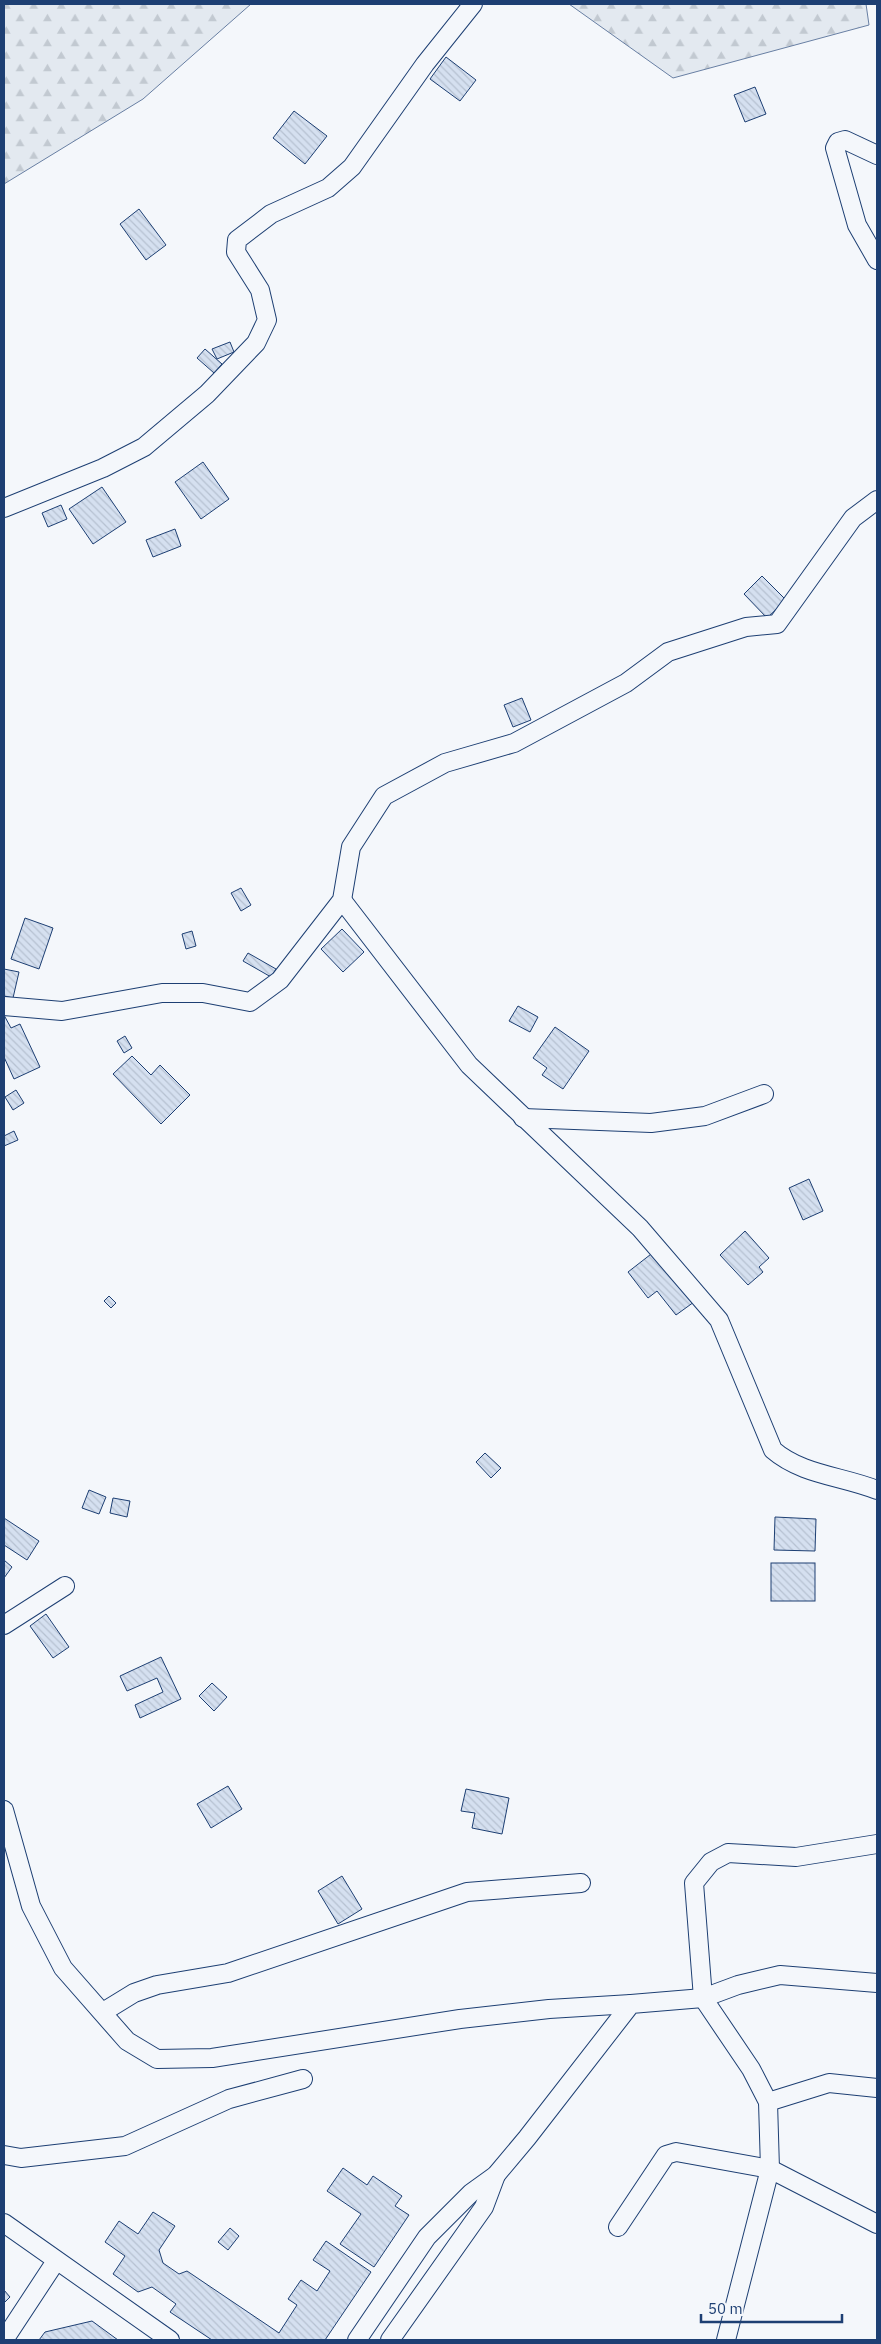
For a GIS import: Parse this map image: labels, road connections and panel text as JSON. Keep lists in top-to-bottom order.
{
  "scale_bar": "50 m"
}
